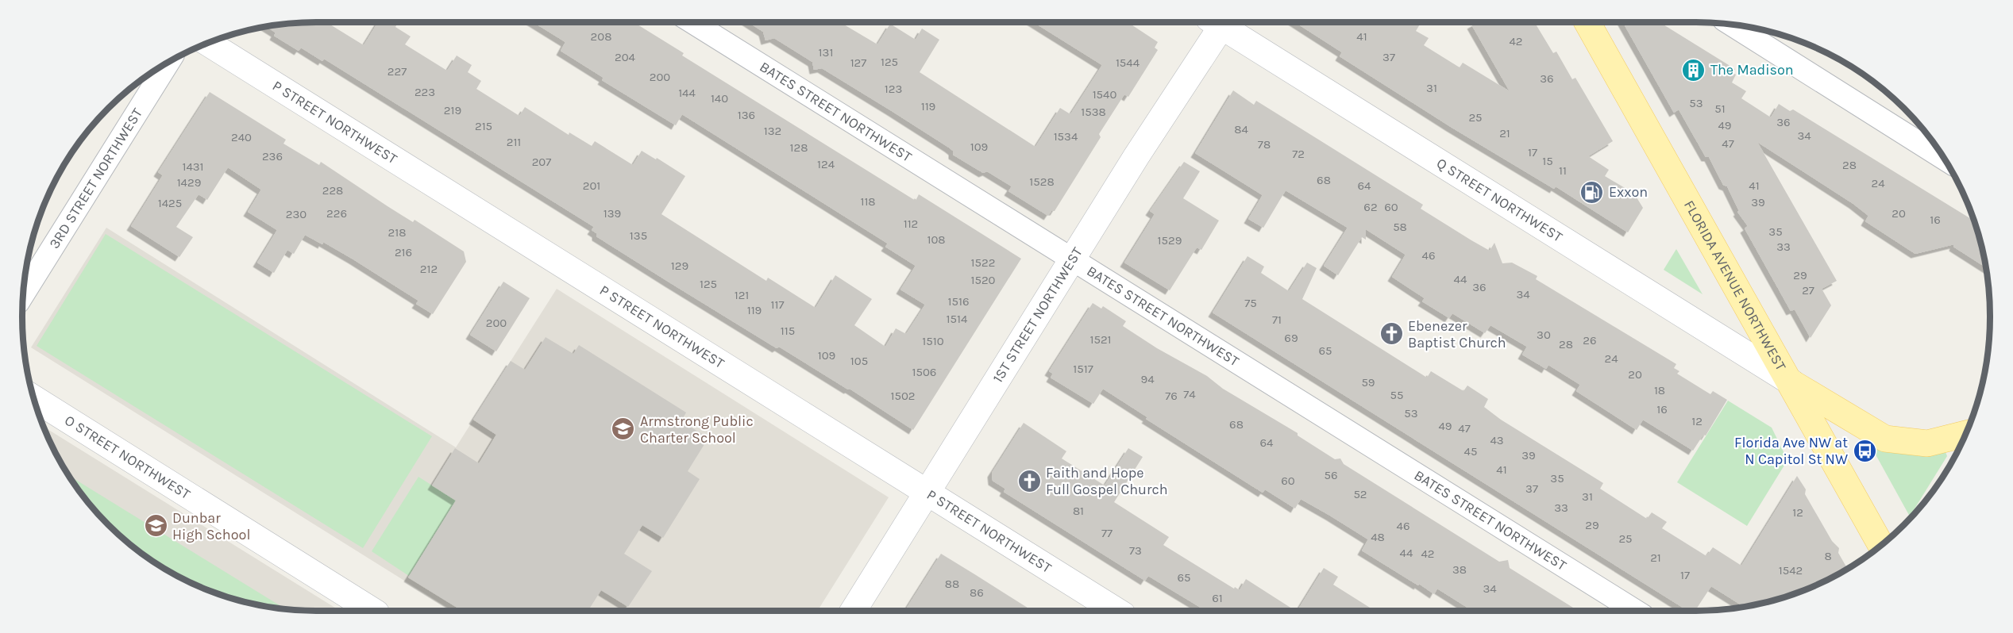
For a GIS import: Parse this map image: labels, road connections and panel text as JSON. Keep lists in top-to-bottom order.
{
  "streets": {
    "main road": ["FLORIDA AVENUE NORTHWEST"],
    "street": [
      "BATES STREET NORTHWEST",
      "P STREET NORTHWEST",
      "3RD STREET NORTHWEST",
      "Q STREET NORTHWEST",
      "1ST STREET NORTHWEST",
      "O STREET NORTHWEST"
    ]
  },
  "crossings": [
    ["BATES STREET NORTHWEST", "1ST STREET NORTHWEST"],
    ["P STREET NORTHWEST", "1ST STREET NORTHWEST"],
    ["Q STREET NORTHWEST", "FLORIDA AVENUE NORTHWEST"]
  ],
  "places": {
    "building": ["The Madison"],
    "fuel station": ["Exxon"],
    "church": ["Ebenezer Baptist Church", "Faith and Hope Full Gospel Church"],
    "school or university": ["Armstrong Public Charter School", "Dunbar High School"],
    "bus stop": ["Florida Ave NW at N Capitol St NW"]
  },
  "house_numbers": [
    "208",
    "41",
    "42",
    "131",
    "204",
    "37",
    "125",
    "127",
    "1544",
    "227",
    "200",
    "36",
    "31",
    "123",
    "223",
    "144",
    "1540",
    "140",
    "53",
    "119",
    "51",
    "219",
    "1538",
    "136",
    "25",
    "36",
    "49",
    "215",
    "84",
    "132",
    "21",
    "34",
    "1534",
    "240",
    "211",
    "47",
    "78",
    "109",
    "128",
    "17",
    "72",
    "236",
    "15",
    "207",
    "124",
    "28",
    "1431",
    "11",
    "68",
    "1528",
    "1429",
    "24",
    "201",
    "64",
    "41",
    "228",
    "118",
    "39",
    "1425",
    "62",
    "60",
    "226",
    "139",
    "20",
    "230",
    "16",
    "112",
    "58",
    "35",
    "218",
    "135",
    "108",
    "1529",
    "33",
    "216",
    "46",
    "1522",
    "129",
    "212",
    "29",
    "44",
    "1520",
    "125",
    "36",
    "27",
    "34",
    "121",
    "1516",
    "75",
    "117",
    "119",
    "1514",
    "71",
    "200",
    "115",
    "30",
    "69",
    "1521",
    "26",
    "1510",
    "28",
    "65",
    "109",
    "24",
    "105",
    "1517",
    "1506",
    "20",
    "94",
    "59",
    "18",
    "74",
    "55",
    "1502",
    "76",
    "16",
    "53",
    "12",
    "68",
    "49",
    "47",
    "43",
    "64",
    "45",
    "39",
    "41",
    "56",
    "35",
    "60",
    "37",
    "52",
    "31",
    "33",
    "81",
    "12",
    "29",
    "46",
    "77",
    "48",
    "25",
    "73",
    "44",
    "42",
    "8",
    "21",
    "38",
    "1542",
    "17",
    "65",
    "88",
    "34",
    "86",
    "61"
  ]
}
